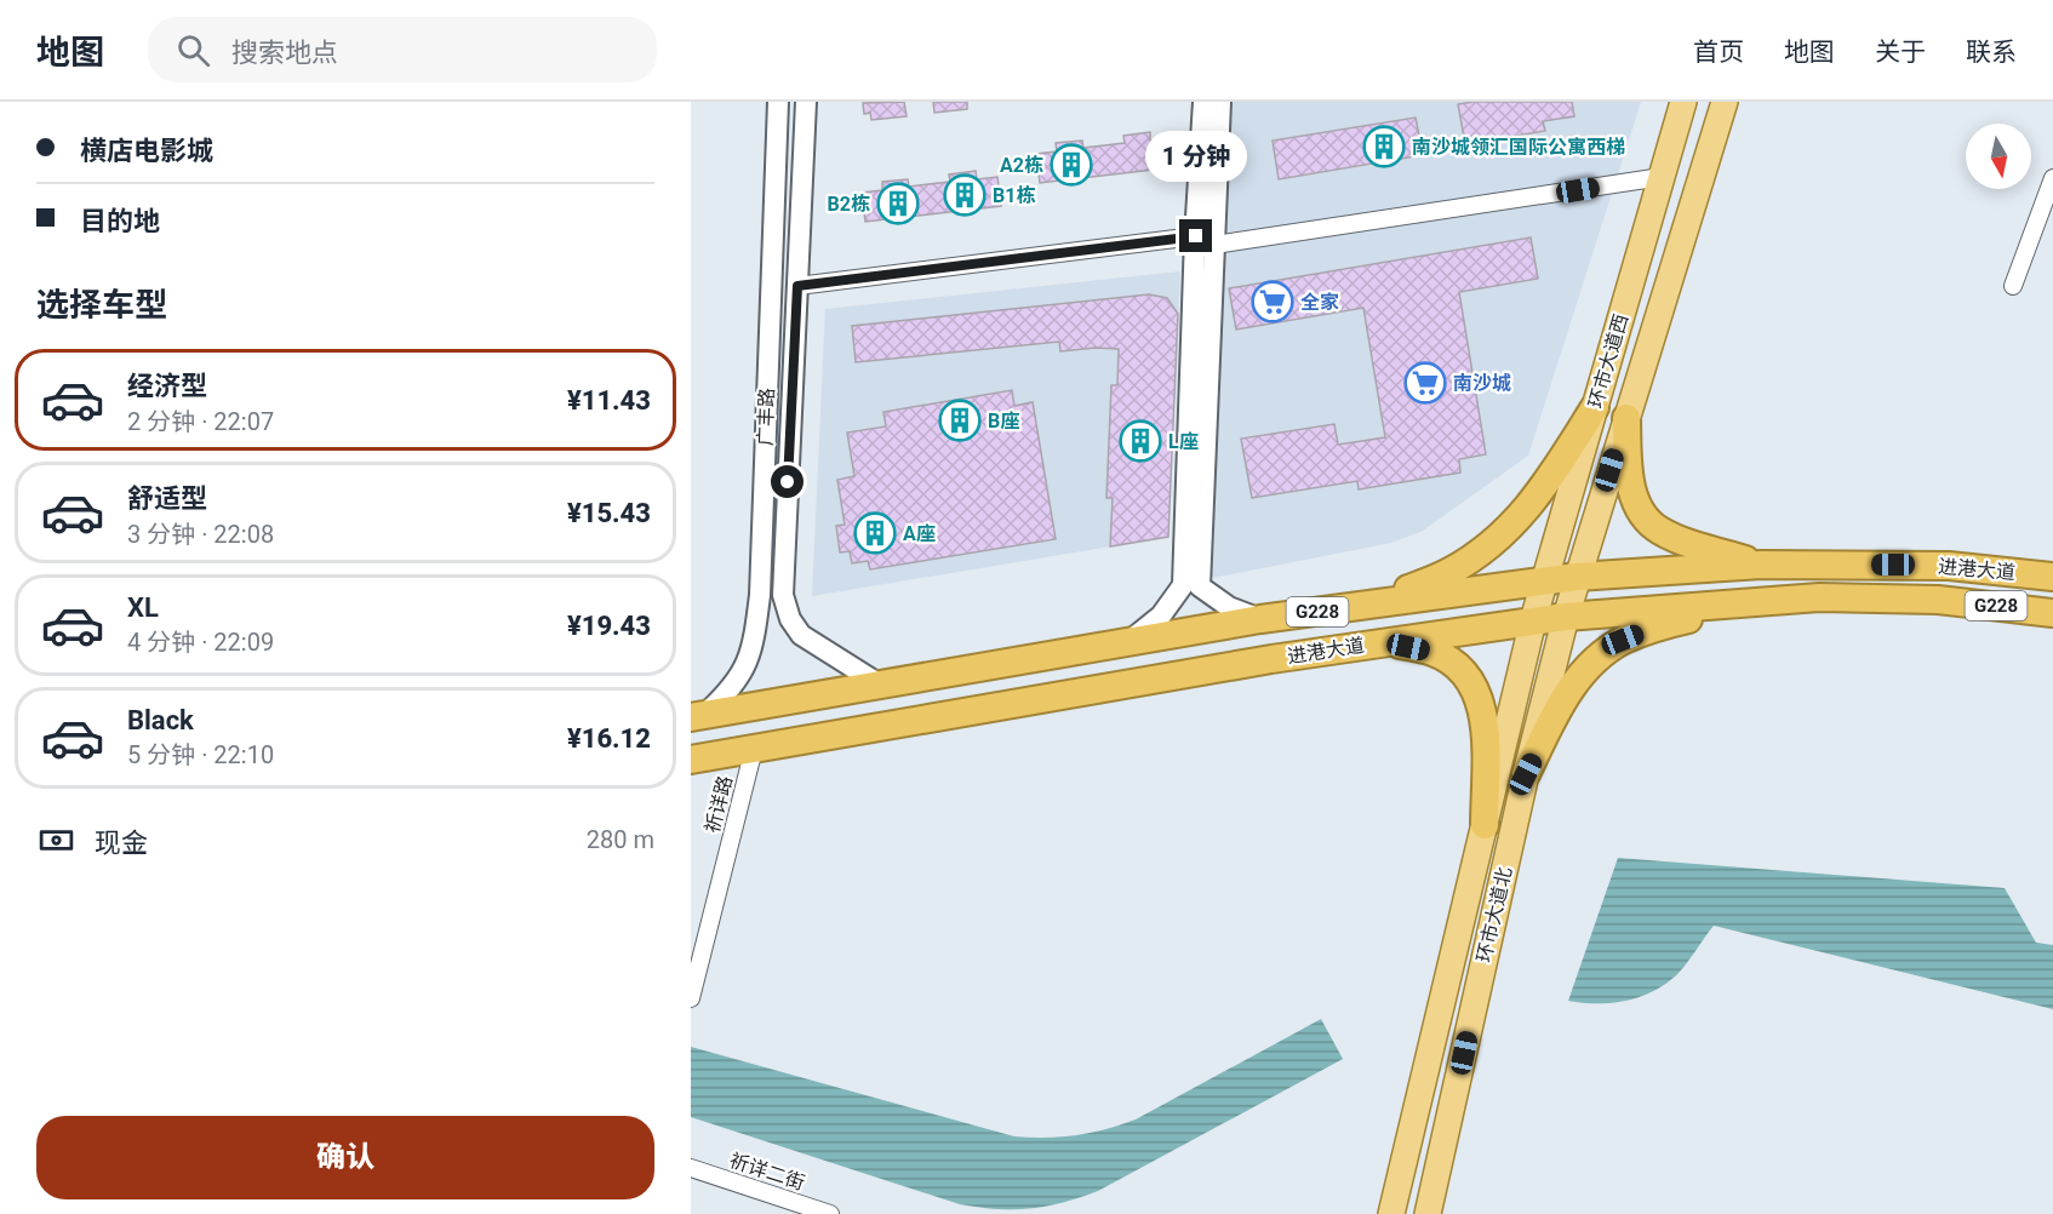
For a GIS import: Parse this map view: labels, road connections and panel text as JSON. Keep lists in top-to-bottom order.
{
  "streets": {
    "highway": ["进港大道", "G228"],
    "main road": ["环市大道西", "环市大道北"],
    "street": ["广丰路", "祈详路", "祈详二街"]
  },
  "crossings": [
    ["环市大道西", "进港大道"],
    ["环市大道西", "环市大道北"],
    ["广丰路", "进港大道"],
    ["进港大道", "祈详路"],
    ["进港大道", "环市大道北"]
  ],
  "places": {
    "building": [
      "南沙城领汇国际公寓西梯",
      "A2栋",
      "B1栋",
      "B2栋",
      "B座",
      "L座",
      "A座"
    ],
    "supermarket": ["全家", "南沙城"]
  },
  "north": "bottom",
  "page": {
    "header": "地图",
    "search": "搜索地点",
    "nav": [
      "首页",
      "地图",
      "关于",
      "联系"
    ],
    "banner": ["横店电影城", "目的地"],
    "bubble": "1 分钟",
    "heading": "选择车型",
    "list": [
      {
        "name": "经济型",
        "note": "2 分钟 · 22:07",
        "value": "¥11.43"
      },
      {
        "name": "舒适型",
        "note": "3 分钟 · 22:08",
        "value": "¥15.43"
      },
      {
        "name": "XL",
        "note": "4 分钟 · 22:09",
        "value": "¥19.43"
      },
      {
        "name": "Black",
        "note": "5 分钟 · 22:10",
        "value": "¥16.12"
      }
    ],
    "pay": ["现金", "280 m"],
    "buttons": "确认"
  }
}
